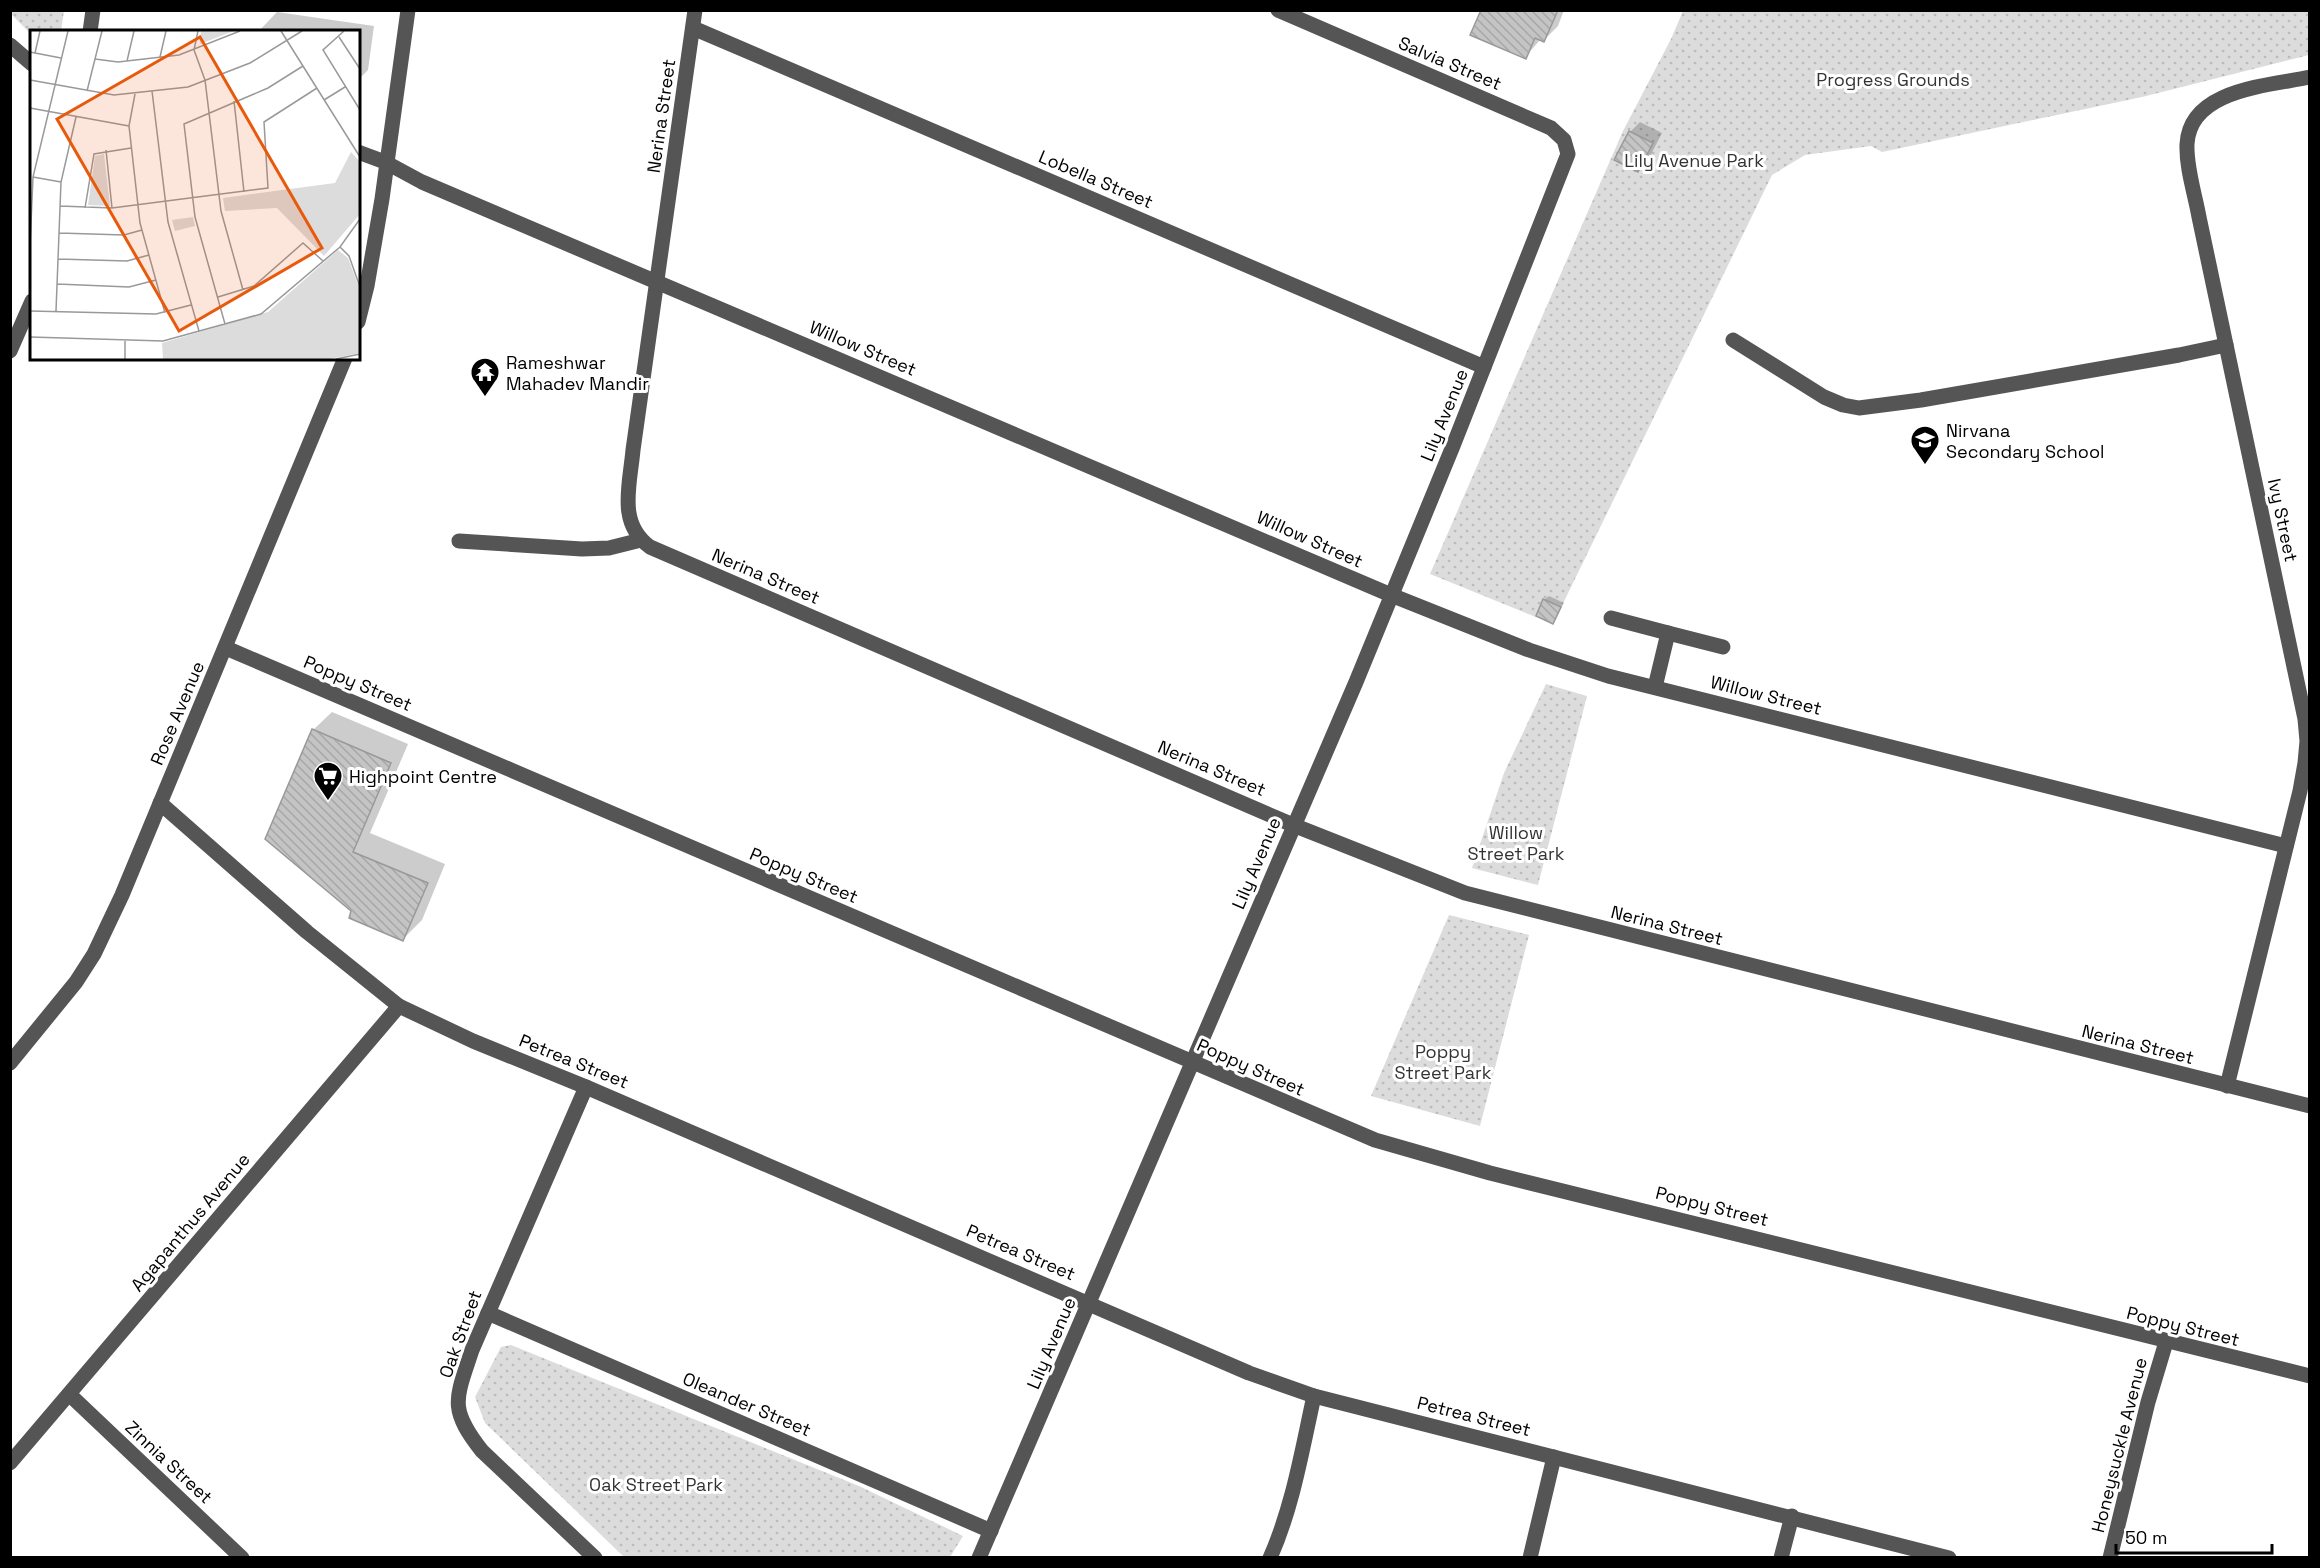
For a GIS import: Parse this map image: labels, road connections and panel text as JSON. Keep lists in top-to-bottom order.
{
  "streets": {
    "street": [
      "Salvia Street",
      "Nerina Street",
      "Lobella Street",
      "Willow Street",
      "Lily Avenue",
      "Ivy Street",
      "Poppy Street",
      "Rose Avenue",
      "Petrea Street",
      "Agapanthus Avenue",
      "Oak Street",
      "Oleander Street",
      "Honeysuckle Avenue",
      "Zinnia Street"
    ]
  },
  "crossings": [
    ["Salvia Street", "Lily Avenue"],
    ["Nerina Street", "Lobella Street"],
    ["Nerina Street", "Willow Street"],
    ["Nerina Street", "Lily Avenue"],
    ["Nerina Street", "Ivy Street"],
    ["Lobella Street", "Lily Avenue"],
    ["Willow Street", "Lily Avenue"],
    ["Willow Street", "Ivy Street"],
    ["Lily Avenue", "Poppy Street"],
    ["Lily Avenue", "Petrea Street"],
    ["Lily Avenue", "Oleander Street"],
    ["Poppy Street", "Rose Avenue"],
    ["Poppy Street", "Honeysuckle Avenue"],
    ["Rose Avenue", "Petrea Street"],
    ["Petrea Street", "Agapanthus Avenue"],
    ["Petrea Street", "Oak Street"],
    ["Agapanthus Avenue", "Zinnia Street"],
    ["Oak Street", "Oleander Street"]
  ],
  "parks": [
    "Progress Grounds",
    "Lily Avenue Park",
    "Willow Street Park",
    "Poppy Street Park",
    "Oak Street Park"
  ],
  "places": {
    "temple": ["Rameshwar Mahadev Mandir"],
    "school or university": ["Nirvana Secondary School"],
    "supermarket": ["Highpoint Centre"]
  },
  "scale_bar": "50 m"
}
